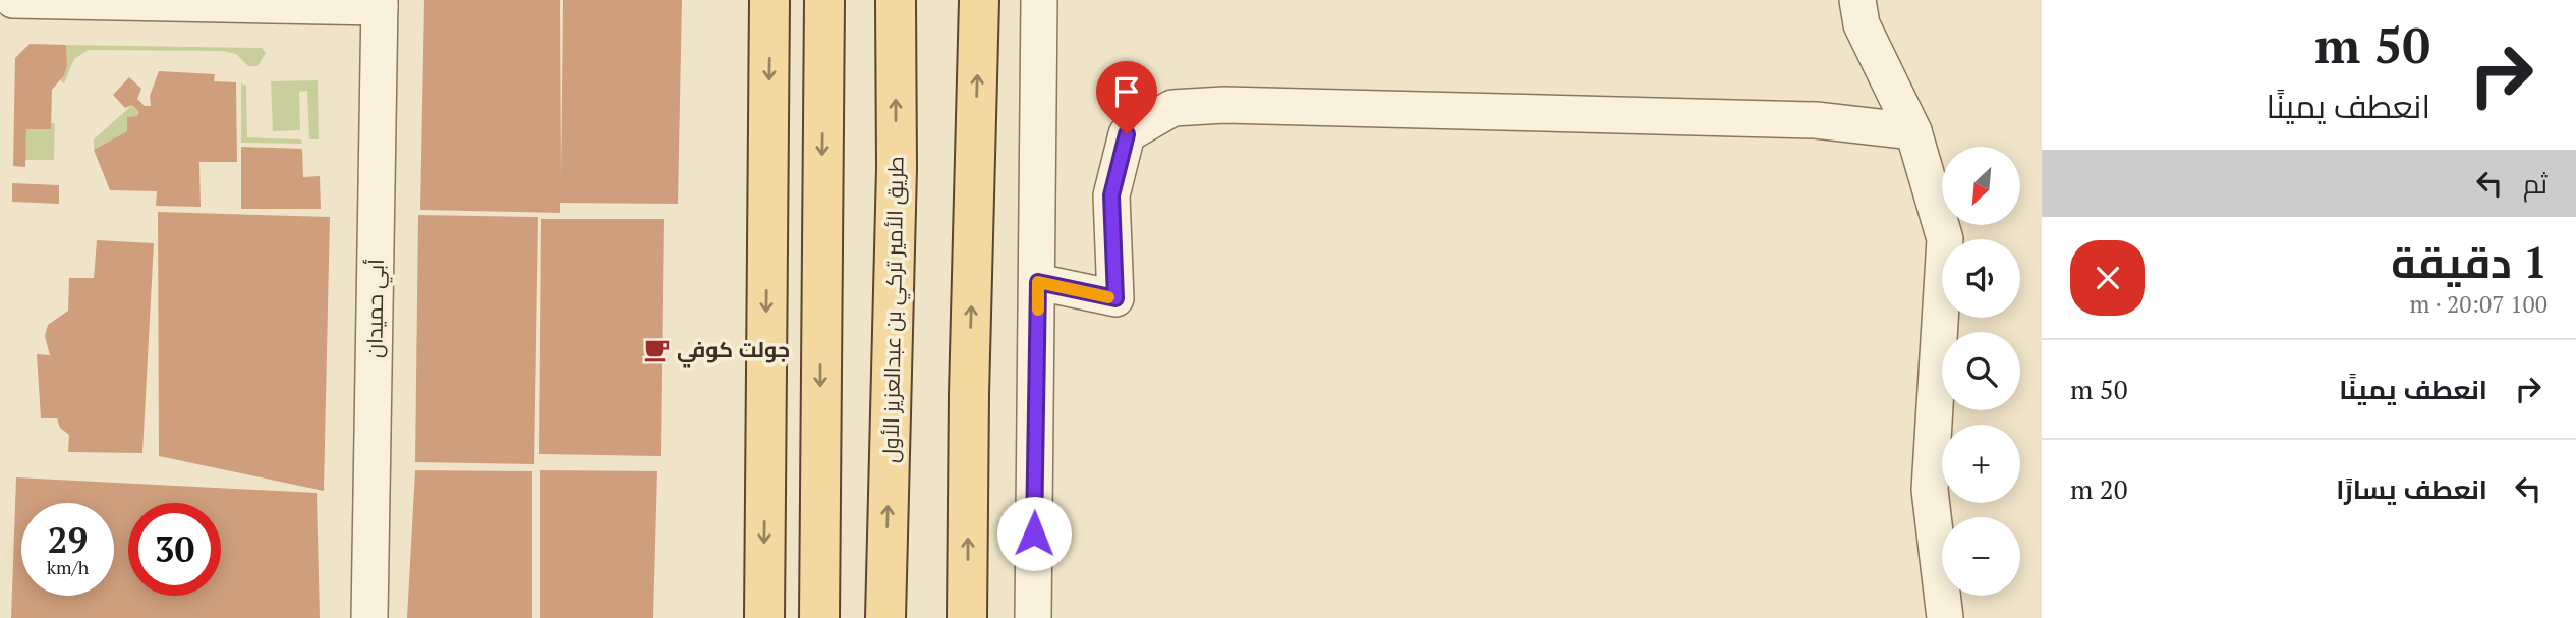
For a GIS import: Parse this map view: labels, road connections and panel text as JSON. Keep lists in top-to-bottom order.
{
  "streets": {
    "main road": ["طريق الأمير تركي بن عبدالعزيز الأول"],
    "street": ["أبي حميدان"]
  },
  "places": {
    "cafe": ["جولت كوفي"]
  },
  "north": "bottom left",
  "page": {
    "turn": ["50 m", "انعطف يمينًا"],
    "map_buttons": ["+", "−"],
    "then": "ثم",
    "heading": ["1 دقيقة", "100 m · 20:07"],
    "list": [
      {
        "name": "انعطف يمينًا",
        "value": "50 m"
      },
      {
        "name": "انعطف يسارًا",
        "value": "20 m"
      }
    ],
    "speed": "29 km/h",
    "limit": "30"
  }
}
